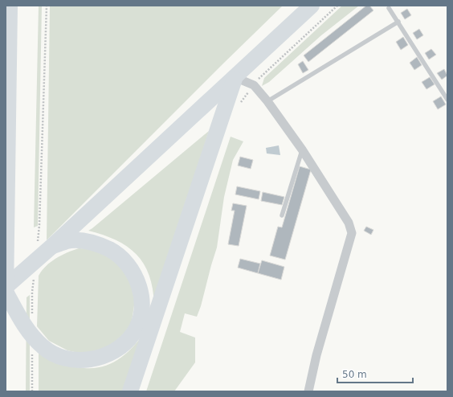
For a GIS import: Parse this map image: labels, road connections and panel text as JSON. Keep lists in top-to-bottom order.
{
  "scale_bar": "50 m"
}
